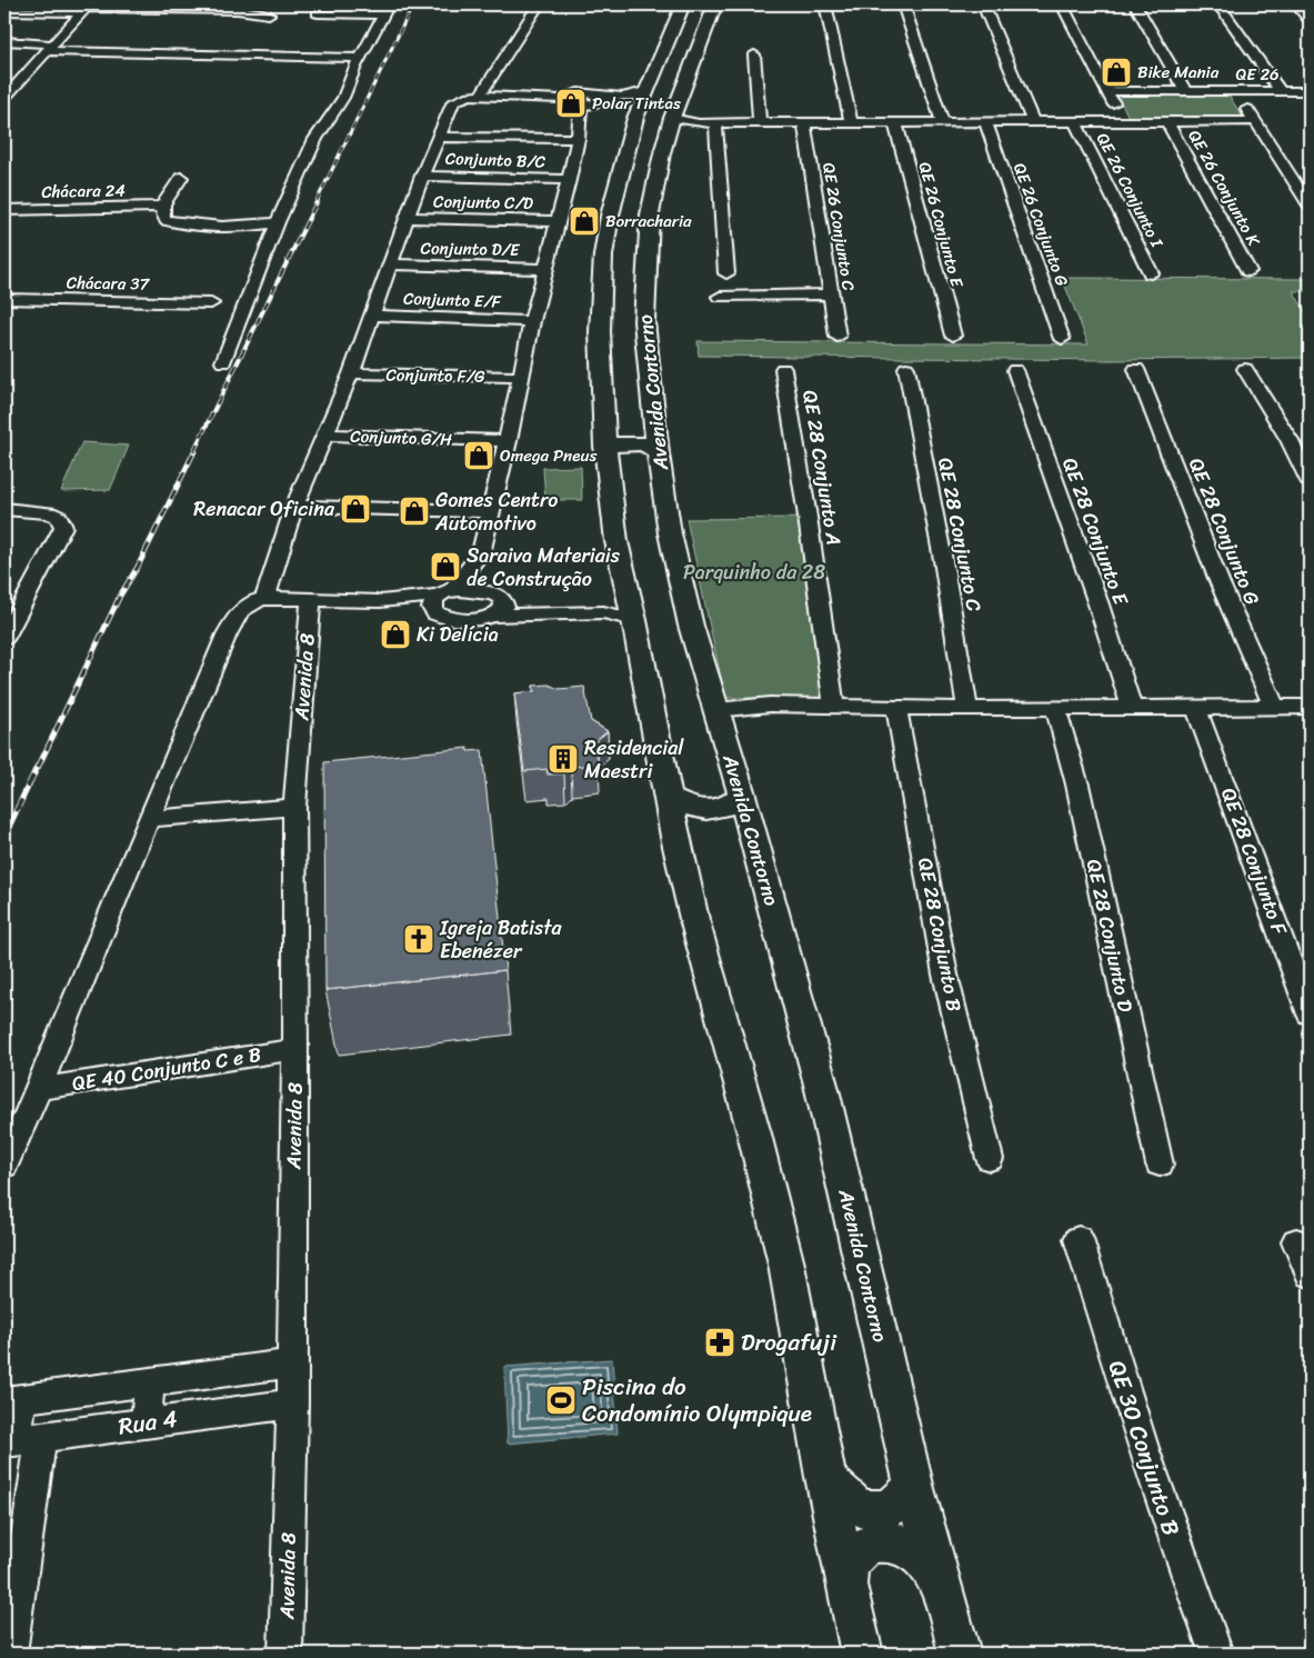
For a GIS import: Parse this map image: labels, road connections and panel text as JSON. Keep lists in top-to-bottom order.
{
  "streets": {
    "main road": ["Avenida Contorno"],
    "street": [
      "QE 26",
      "Conjunto B/C",
      "QE 26 Conjunto K",
      "QE 26 Conjunto I",
      "Chácara 24",
      "Conjunto C/D",
      "QE 26 Conjunto E",
      "QE 26 Conjunto G",
      "QE 26 Conjunto C",
      "Conjunto D/E",
      "Chácara 37",
      "Conjunto E/F",
      "Conjunto F/G",
      "Conjunto G/H",
      "QE 28 Conjunto A",
      "QE 28 Conjunto E",
      "QE 28 Conjunto G",
      "QE 28 Conjunto C",
      "Avenida 8",
      "QE 28 Conjunto F",
      "QE 28 Conjunto B",
      "QE 28 Conjunto D",
      "QE 40 Conjunto C e B",
      "Rua 4",
      "QE 30 Conjunto B"
    ]
  },
  "crossings": [
    ["Avenida 8", "QE 40 Conjunto C e B"],
    ["Avenida 8", "Rua 4"]
  ],
  "parks": ["Parquinho da 28"],
  "places": {
    "shop": [
      "Bike Mania",
      "Polar Tintas",
      "Borracharia",
      "Omega Pneus",
      "Renacar Oficina",
      "Gomes Centro Automotivo",
      "Saraiva Materiais de Construção",
      "Ki Delícia"
    ],
    "building": ["Residencial Maestri"],
    "church": ["Igreja Batista Ebenézer"],
    "pharmacy": ["Drogafuji"],
    "sports": ["Piscina do Condomínio Olympique"]
  }
}
